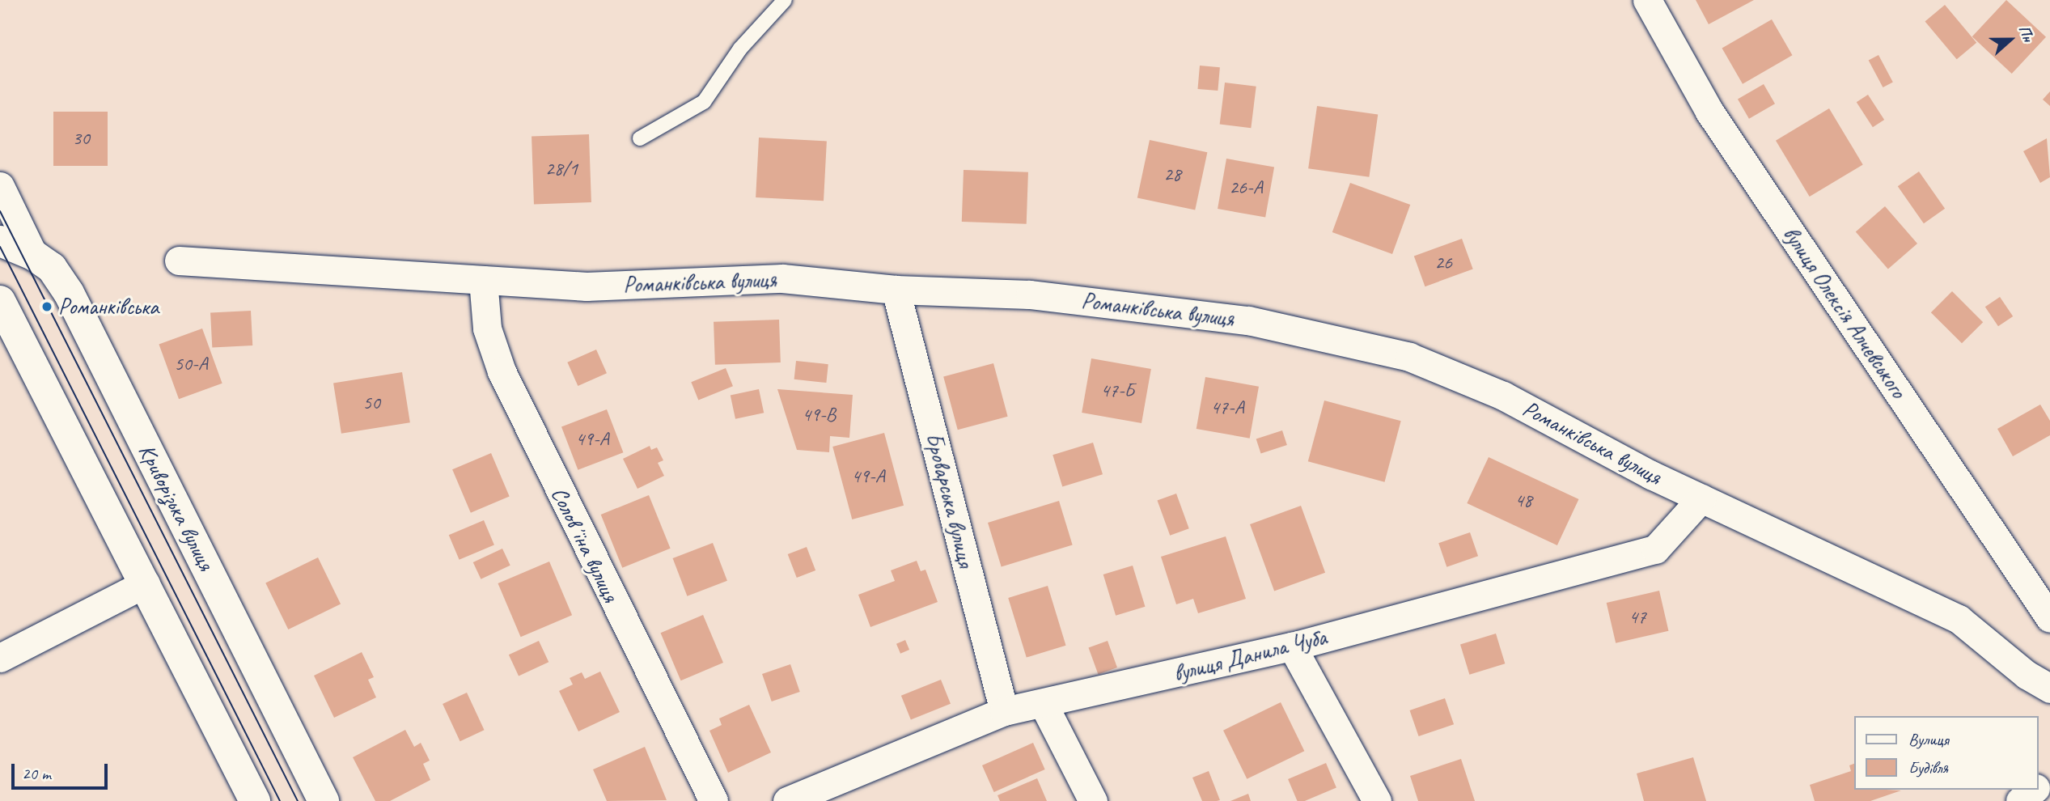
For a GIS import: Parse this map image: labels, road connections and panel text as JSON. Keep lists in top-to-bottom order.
{
  "streets": {
    "main road": ["Криворізька вулиця"],
    "street": [
      "Романківська вулиця",
      "вулиця Олексія Алчевського",
      "Броварська вулиця",
      "Соловʼїна вулиця",
      "вулиця Данила Чуба"
    ]
  },
  "crossings": [
    ["Романківська вулиця", "Броварська вулиця"],
    ["Романківська вулиця", "Соловʼїна вулиця"],
    ["Романківська вулиця", "вулиця Данила Чуба"],
    ["Броварська вулиця", "вулиця Данила Чуба"]
  ],
  "places": ["Романківська"],
  "house_numbers": [
    "30",
    "28/1",
    "28",
    "26-А",
    "26",
    "50-А",
    "47-Б",
    "50",
    "47-А",
    "49-В",
    "49-А",
    "49-А",
    "48",
    "47"
  ],
  "legend": ["Вулиця", "Будівля"],
  "scale_bar": "20 m",
  "north": "right"
}
